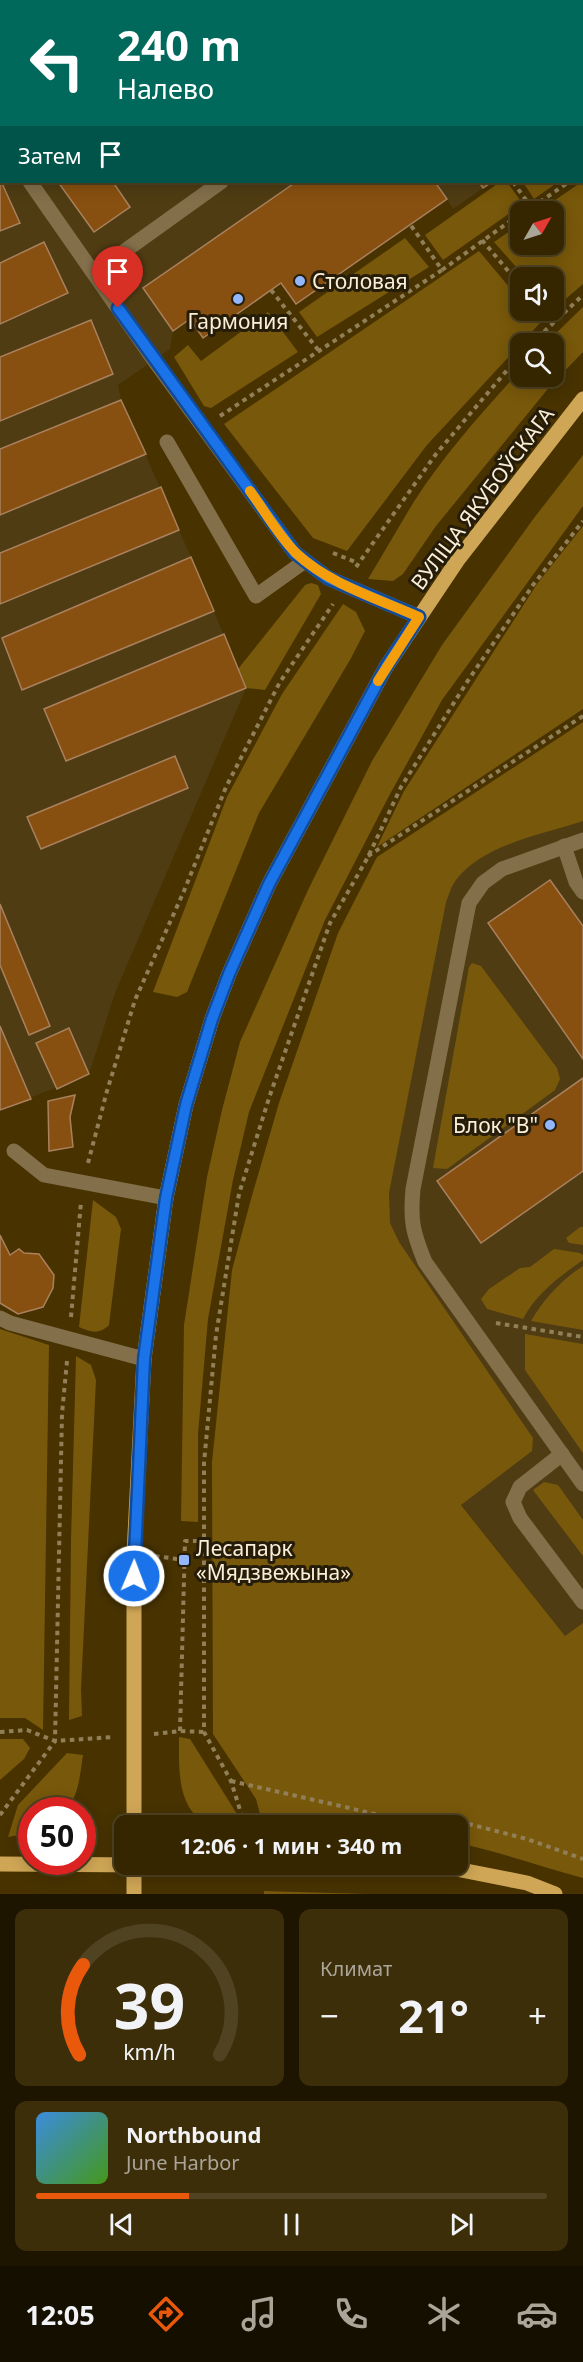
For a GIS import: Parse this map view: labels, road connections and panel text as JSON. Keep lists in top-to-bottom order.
{
  "streets": {
    "main road": ["ВУЛІЦА ЯКУБОЎСКАГА"]
  },
  "places": {
    "other": ["Cтоловая", "Гармония", "Блок \"В\""],
    "transit": ["Лесапарк «Мядзвежына»"]
  },
  "north": "top right",
  "page": {
    "turn": ["240 m", "Налево"],
    "then": "Затем",
    "limit": "50",
    "trip": "12:06 · 1 мин · 340 m",
    "tile": "Климат",
    "heat": ["−", "21°", "+"],
    "song": ["Northbound", "June Harbor"],
    "tabs": "12:05",
    "gauge": ["39", "km/h"]
  }
}
